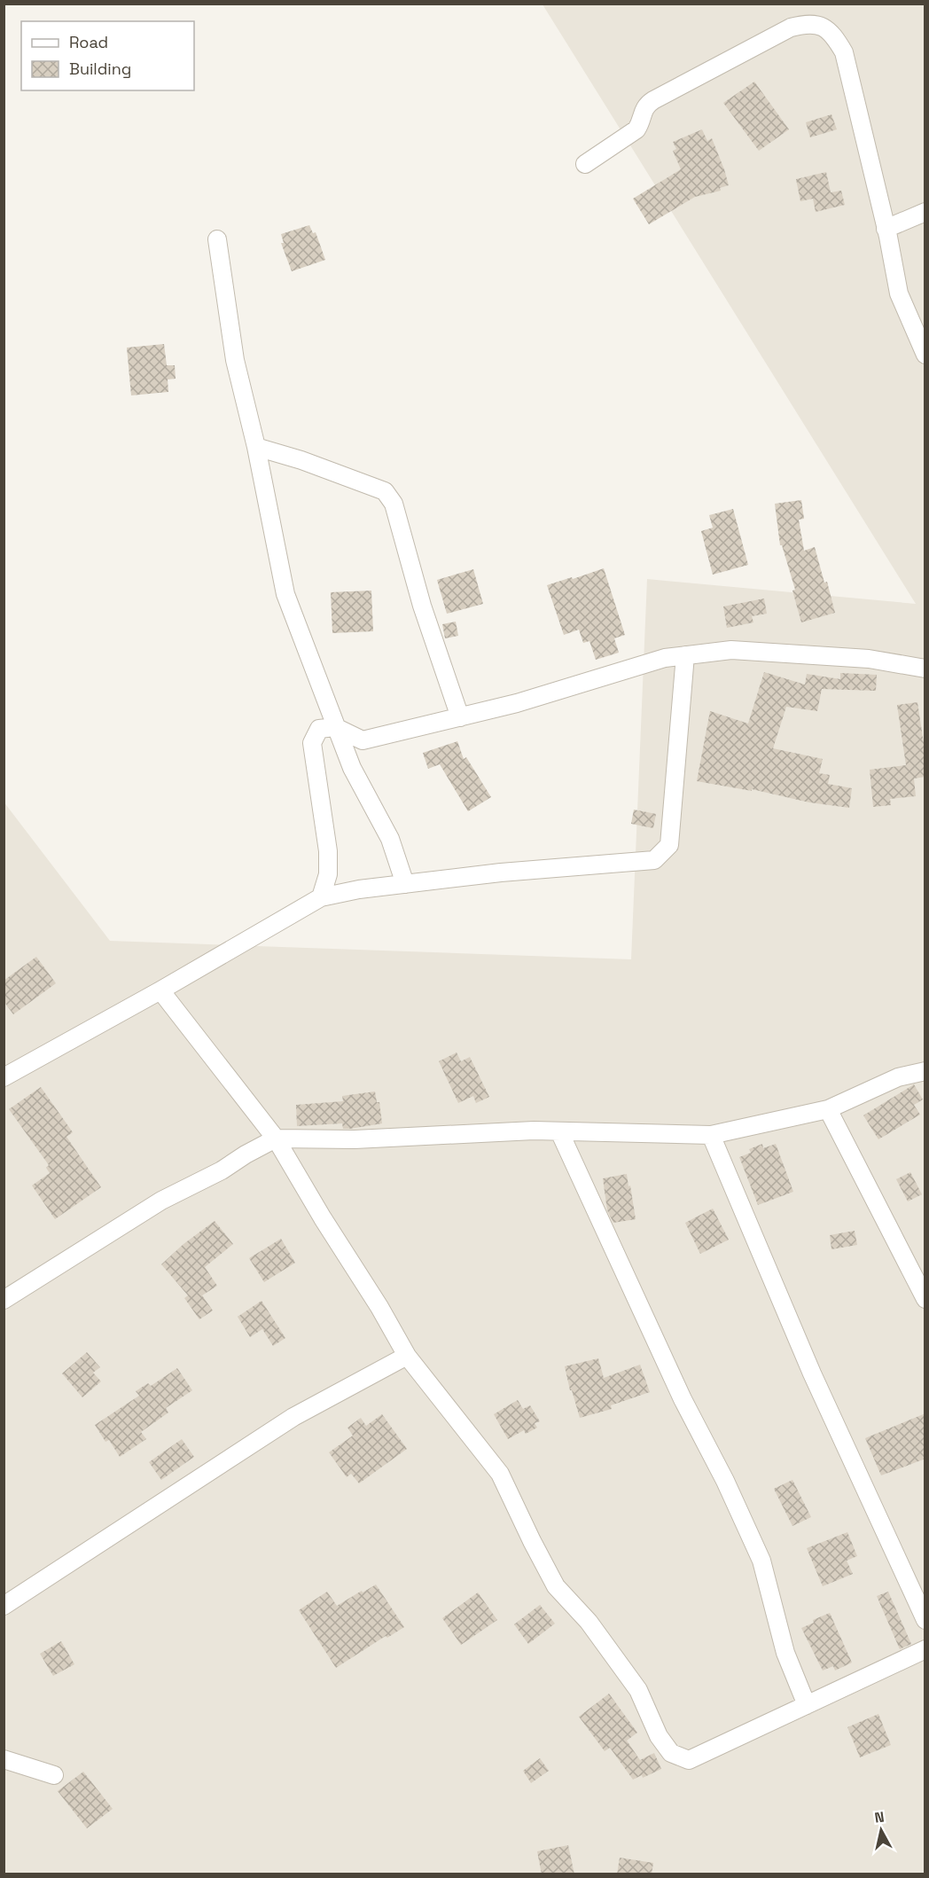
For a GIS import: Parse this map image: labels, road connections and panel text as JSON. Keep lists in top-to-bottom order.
{
  "legend": ["Road", "Building"],
  "north": "top"
}
